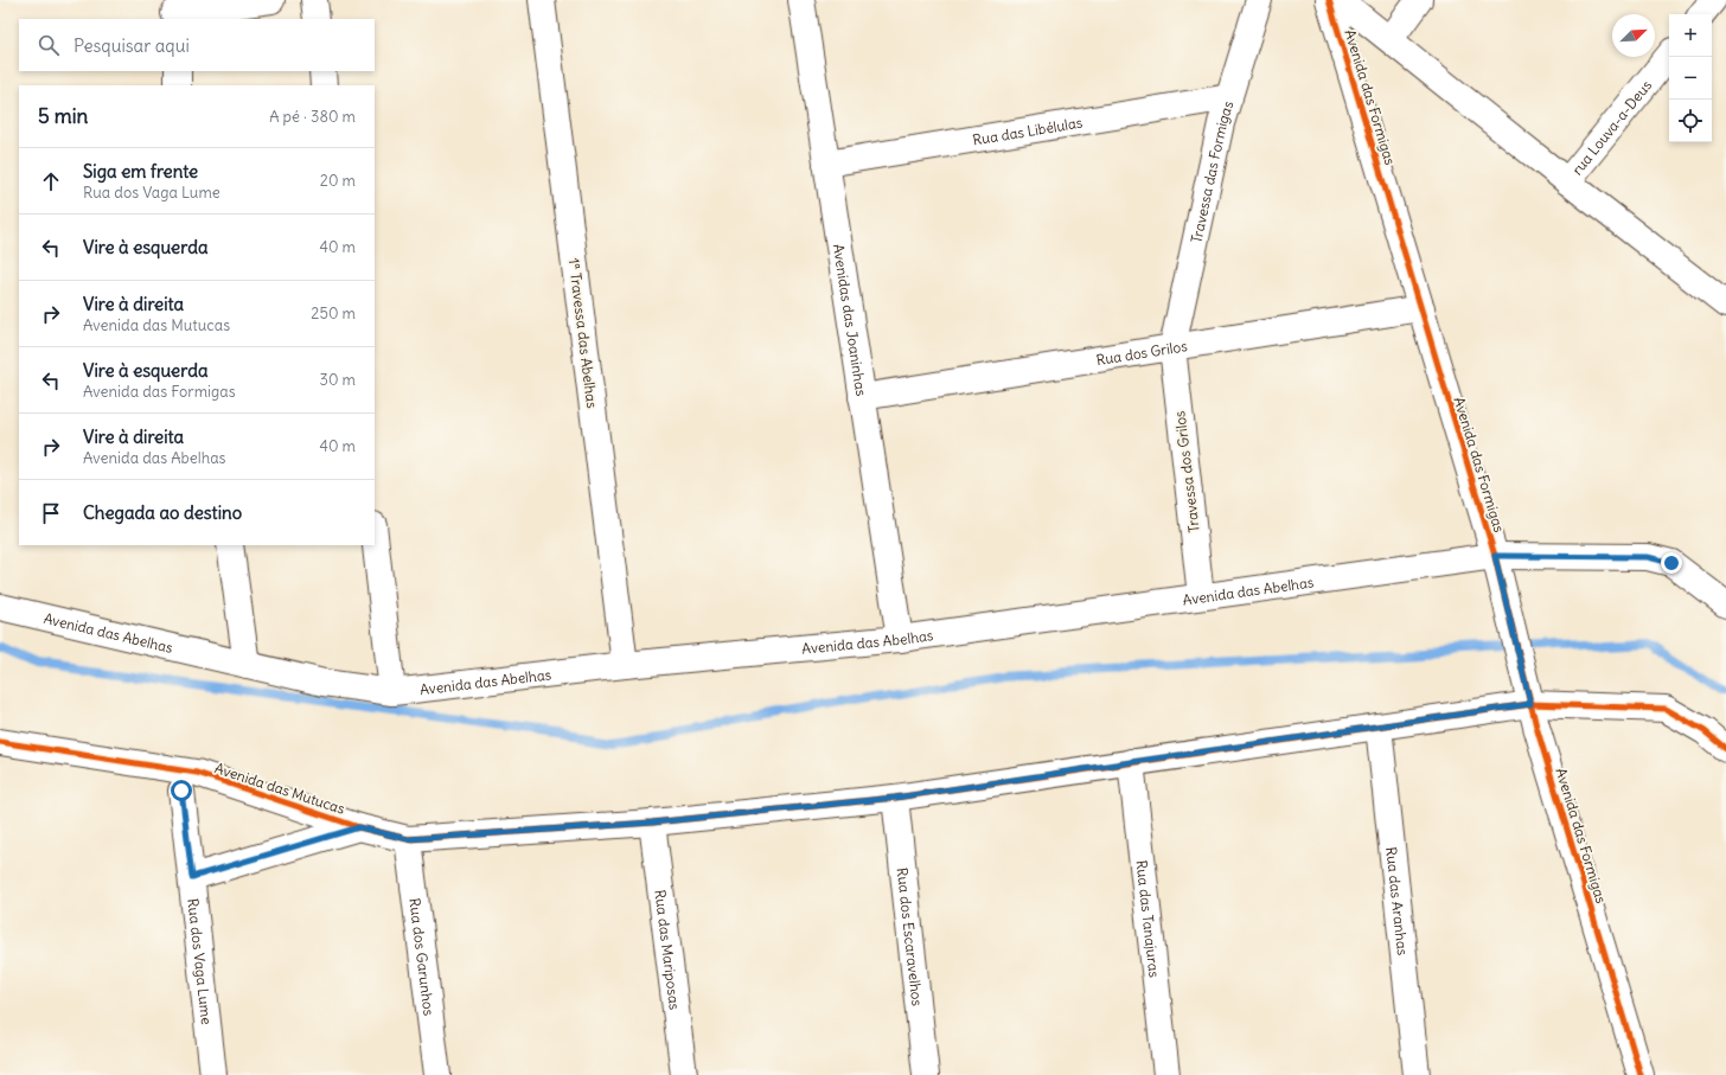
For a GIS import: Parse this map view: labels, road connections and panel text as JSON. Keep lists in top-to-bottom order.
{
  "streets": {
    "street": [
      "Avenida das Formigas",
      "rua Louva-a-Deus",
      "Rua das Libélulas",
      "Travessa das Formigas",
      "Avenidas das Joaninhas",
      "1ª Travessa das Abelhas",
      "Rua dos Grilos",
      "Travessa dos Grilos",
      "Avenida das Abelhas",
      "Avenida das Mutucas",
      "Rua das Aranhas",
      "Rua das Tanajuras",
      "Rua dos Escaravelhos",
      "Rua das Mariposas",
      "Rua dos Garunhos",
      "Rua dos Vaga Lume"
    ]
  },
  "crossings": [
    ["Avenida das Formigas", "Rua dos Grilos"],
    ["Avenida das Formigas", "Avenida das Abelhas"],
    ["Avenida das Formigas", "Avenida das Mutucas"],
    ["Rua das Libélulas", "Travessa das Formigas"],
    ["Rua das Libélulas", "Avenidas das Joaninhas"],
    ["Travessa das Formigas", "Rua dos Grilos"],
    ["Travessa das Formigas", "Travessa dos Grilos"],
    ["Avenidas das Joaninhas", "Rua dos Grilos"],
    ["Avenidas das Joaninhas", "Avenida das Abelhas"],
    ["1ª Travessa das Abelhas", "Avenida das Abelhas"],
    ["Rua dos Grilos", "Travessa dos Grilos"],
    ["Travessa dos Grilos", "Avenida das Abelhas"],
    ["Avenida das Mutucas", "Rua das Aranhas"],
    ["Avenida das Mutucas", "Rua das Tanajuras"],
    ["Avenida das Mutucas", "Rua dos Escaravelhos"],
    ["Avenida das Mutucas", "Rua das Mariposas"],
    ["Avenida das Mutucas", "Rua dos Garunhos"]
  ],
  "north": "top right",
  "page": {
    "map_buttons": ["+", "−"],
    "search": "Pesquisar aqui",
    "heading": ["5 min", "A pé · 380 m"],
    "list": [
      ["Siga em frente", "Rua dos Vaga Lume", "20 m"],
      ["Vire à esquerda", "40 m"],
      ["Vire à direita", "Avenida das Mutucas", "250 m"],
      ["Vire à esquerda", "Avenida das Formigas", "30 m"],
      ["Vire à direita", "Avenida das Abelhas", "40 m"],
      "Chegada ao destino"
    ]
  }
}
